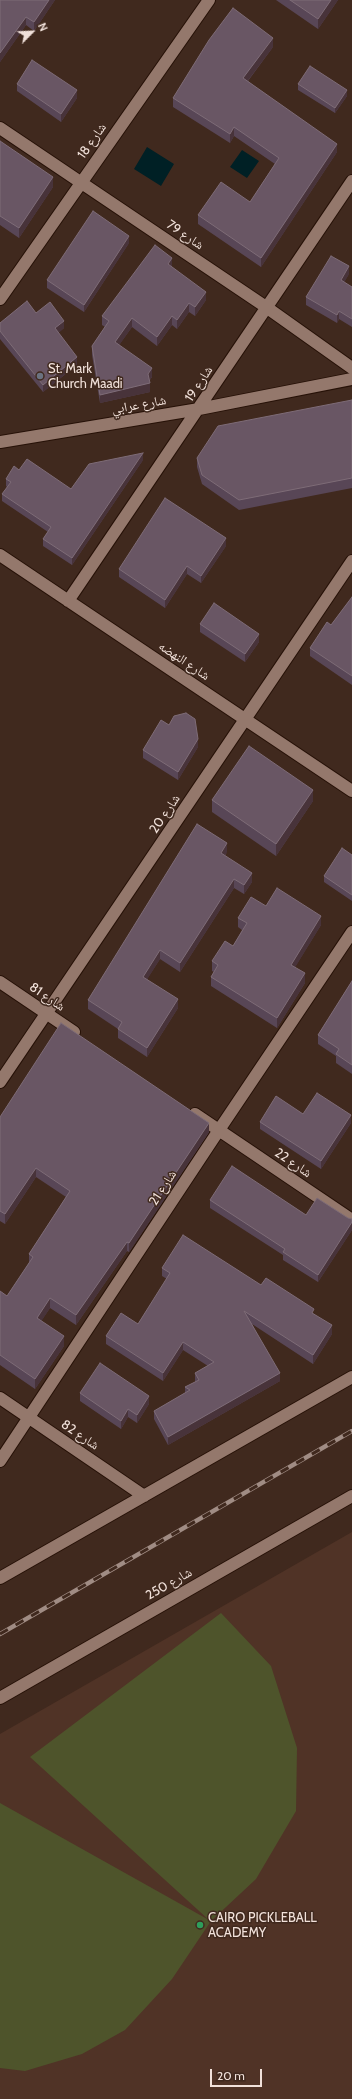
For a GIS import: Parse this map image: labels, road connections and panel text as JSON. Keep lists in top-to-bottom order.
{
  "streets": {
    "street": [
      "شارع 18",
      "شارع 79",
      "شارع 19",
      "شارع عرابي",
      "شارع النهضه",
      "شارع 20",
      "شارع 81",
      "شارع 22",
      "شارع 21",
      "شارع 82",
      "شارع 250"
    ]
  },
  "crossings": [
    ["شارع 18", "شارع 79"],
    ["شارع 79", "شارع 19"],
    ["شارع 19", "شارع عرابي"],
    ["شارع 19", "شارع النهضه"],
    ["شارع النهضه", "شارع 20"],
    ["شارع 20", "شارع 81"],
    ["شارع 22", "شارع 21"],
    ["شارع 21", "شارع 82"]
  ],
  "places": ["St. Mark Church Maadi", "CAIRO PICKLEBALL ACADEMY"],
  "scale_bar": "20 m",
  "north": "top right"
}
